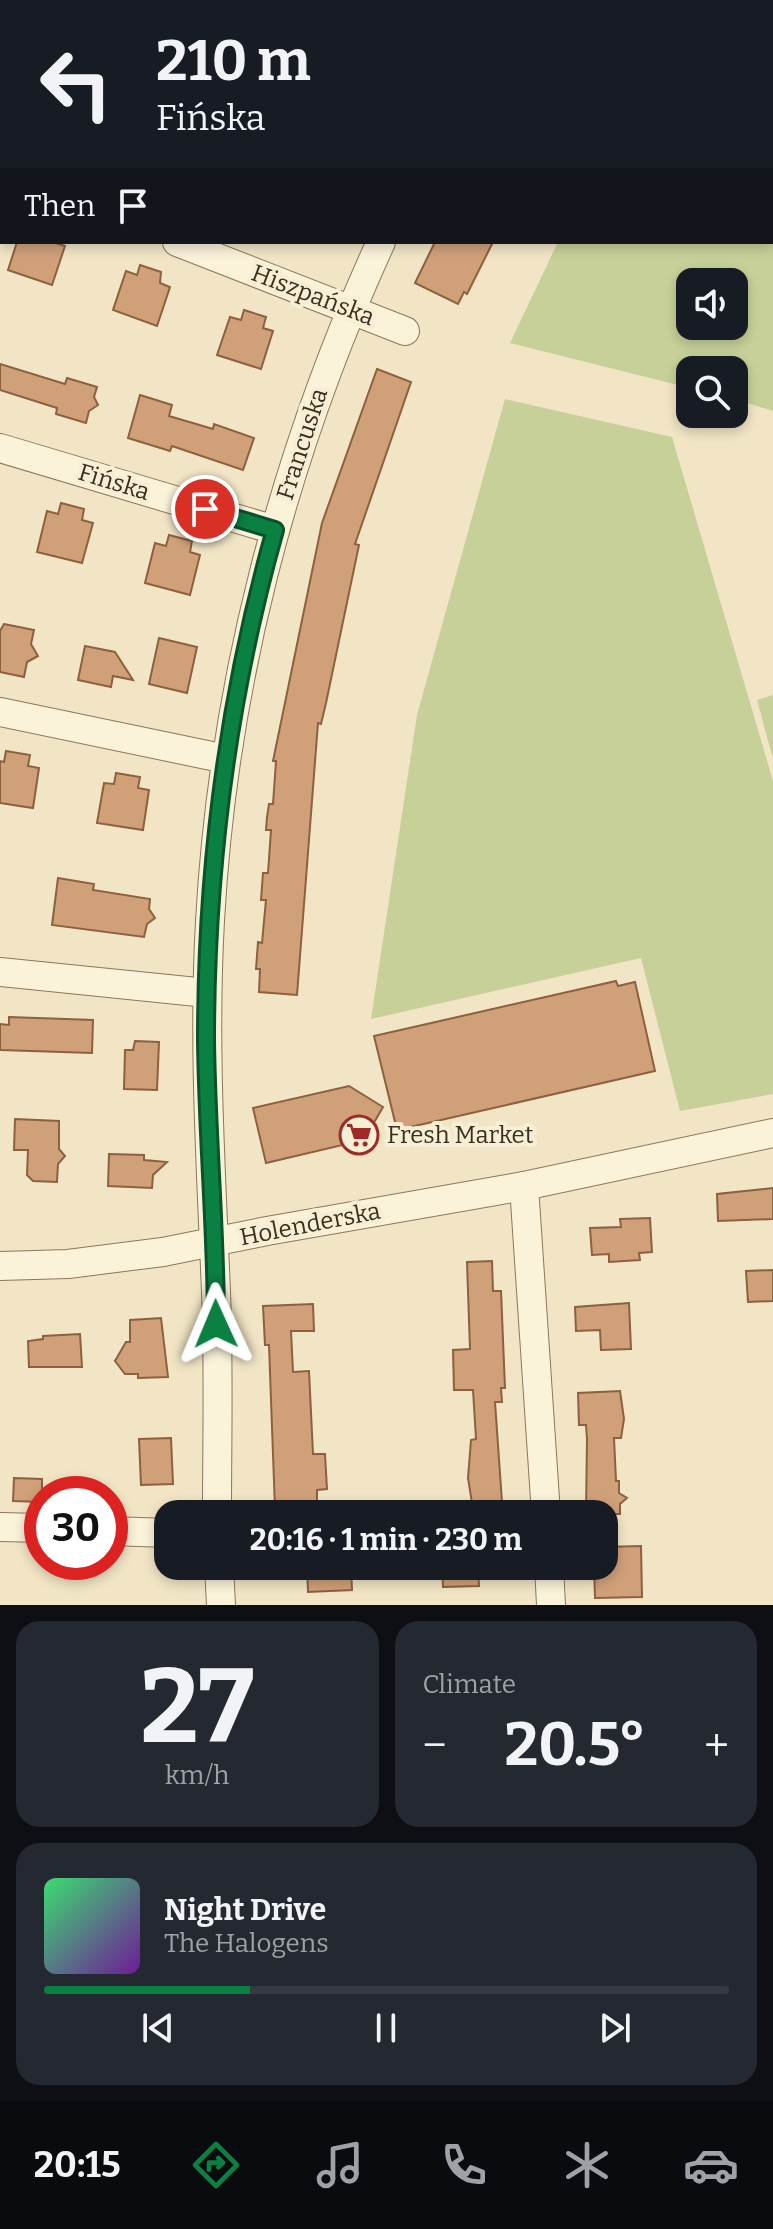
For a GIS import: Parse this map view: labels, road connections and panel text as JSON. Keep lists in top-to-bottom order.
{
  "streets": {
    "street": [
      "Hiszpańska",
      "Francuska",
      "Fińska",
      "Holenderska"
    ]
  },
  "crossings": [
    ["Hiszpańska", "Francuska"],
    ["Francuska", "Fińska"],
    ["Francuska", "Holenderska"]
  ],
  "places": {
    "supermarket": ["Fresh Market"]
  },
  "page": {
    "turn": ["210 m", "Fińska"],
    "then": "Then",
    "limit": "30",
    "trip": "20:16 · 1 min · 230 m",
    "tile": [
      ["27", "km/h"],
      "Climate"
    ],
    "heat": ["−", "20.5°", "+"],
    "song": ["Night Drive", "The Halogens"],
    "tabs": "20:15"
  }
}
